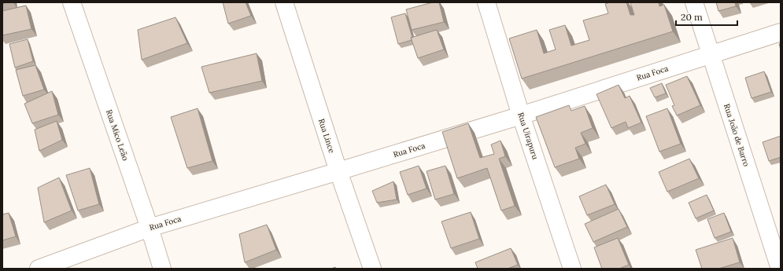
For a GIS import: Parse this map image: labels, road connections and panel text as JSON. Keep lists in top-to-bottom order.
{
  "streets": {
    "street": [
      "Rua Foca",
      "Rua Mico Leão",
      "Rua João de Barro",
      "Rua Lince",
      "Rua Uirapuru"
    ]
  },
  "crossings": [
    ["Rua Foca", "Rua Mico Leão"],
    ["Rua Foca", "Rua João de Barro"],
    ["Rua Foca", "Rua Lince"],
    ["Rua Foca", "Rua Uirapuru"]
  ],
  "scale_bar": "20 m"
}
